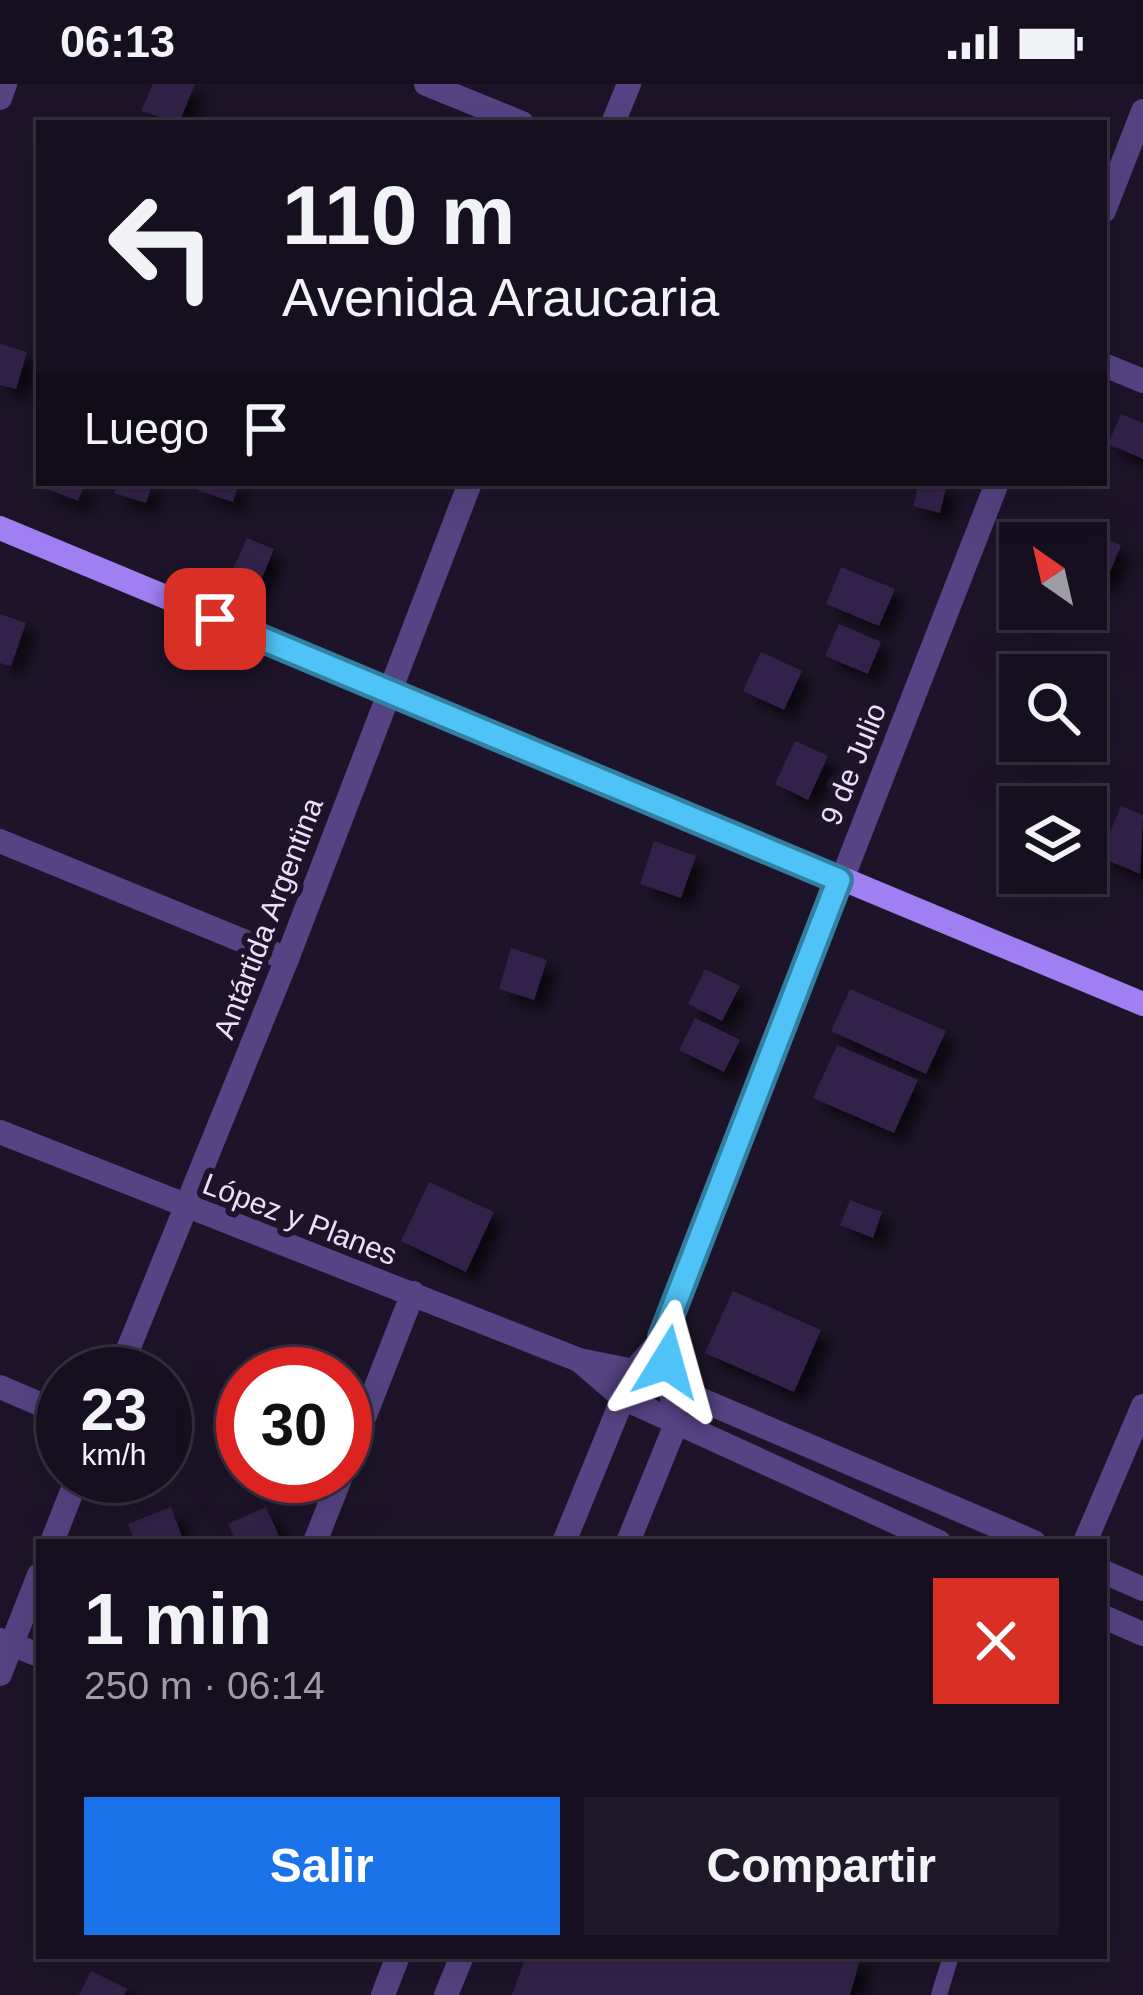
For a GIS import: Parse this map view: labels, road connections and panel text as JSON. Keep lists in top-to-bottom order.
{
  "streets": {
    "street": ["9 de Julio", "Antártida Argentina", "López y Planes"]
  },
  "crossings": [
    ["9 de Julio", "López y Planes"],
    ["Antártida Argentina", "López y Planes"]
  ],
  "north": "top left",
  "page": {
    "status": "06:13",
    "turn": ["110 m", "Avenida Araucaria"],
    "then": "Luego",
    "speed": "23 km/h",
    "limit": "30",
    "heading": ["1 min", "250 m · 06:14"],
    "buttons": ["Salir", "Compartir"]
  }
}
